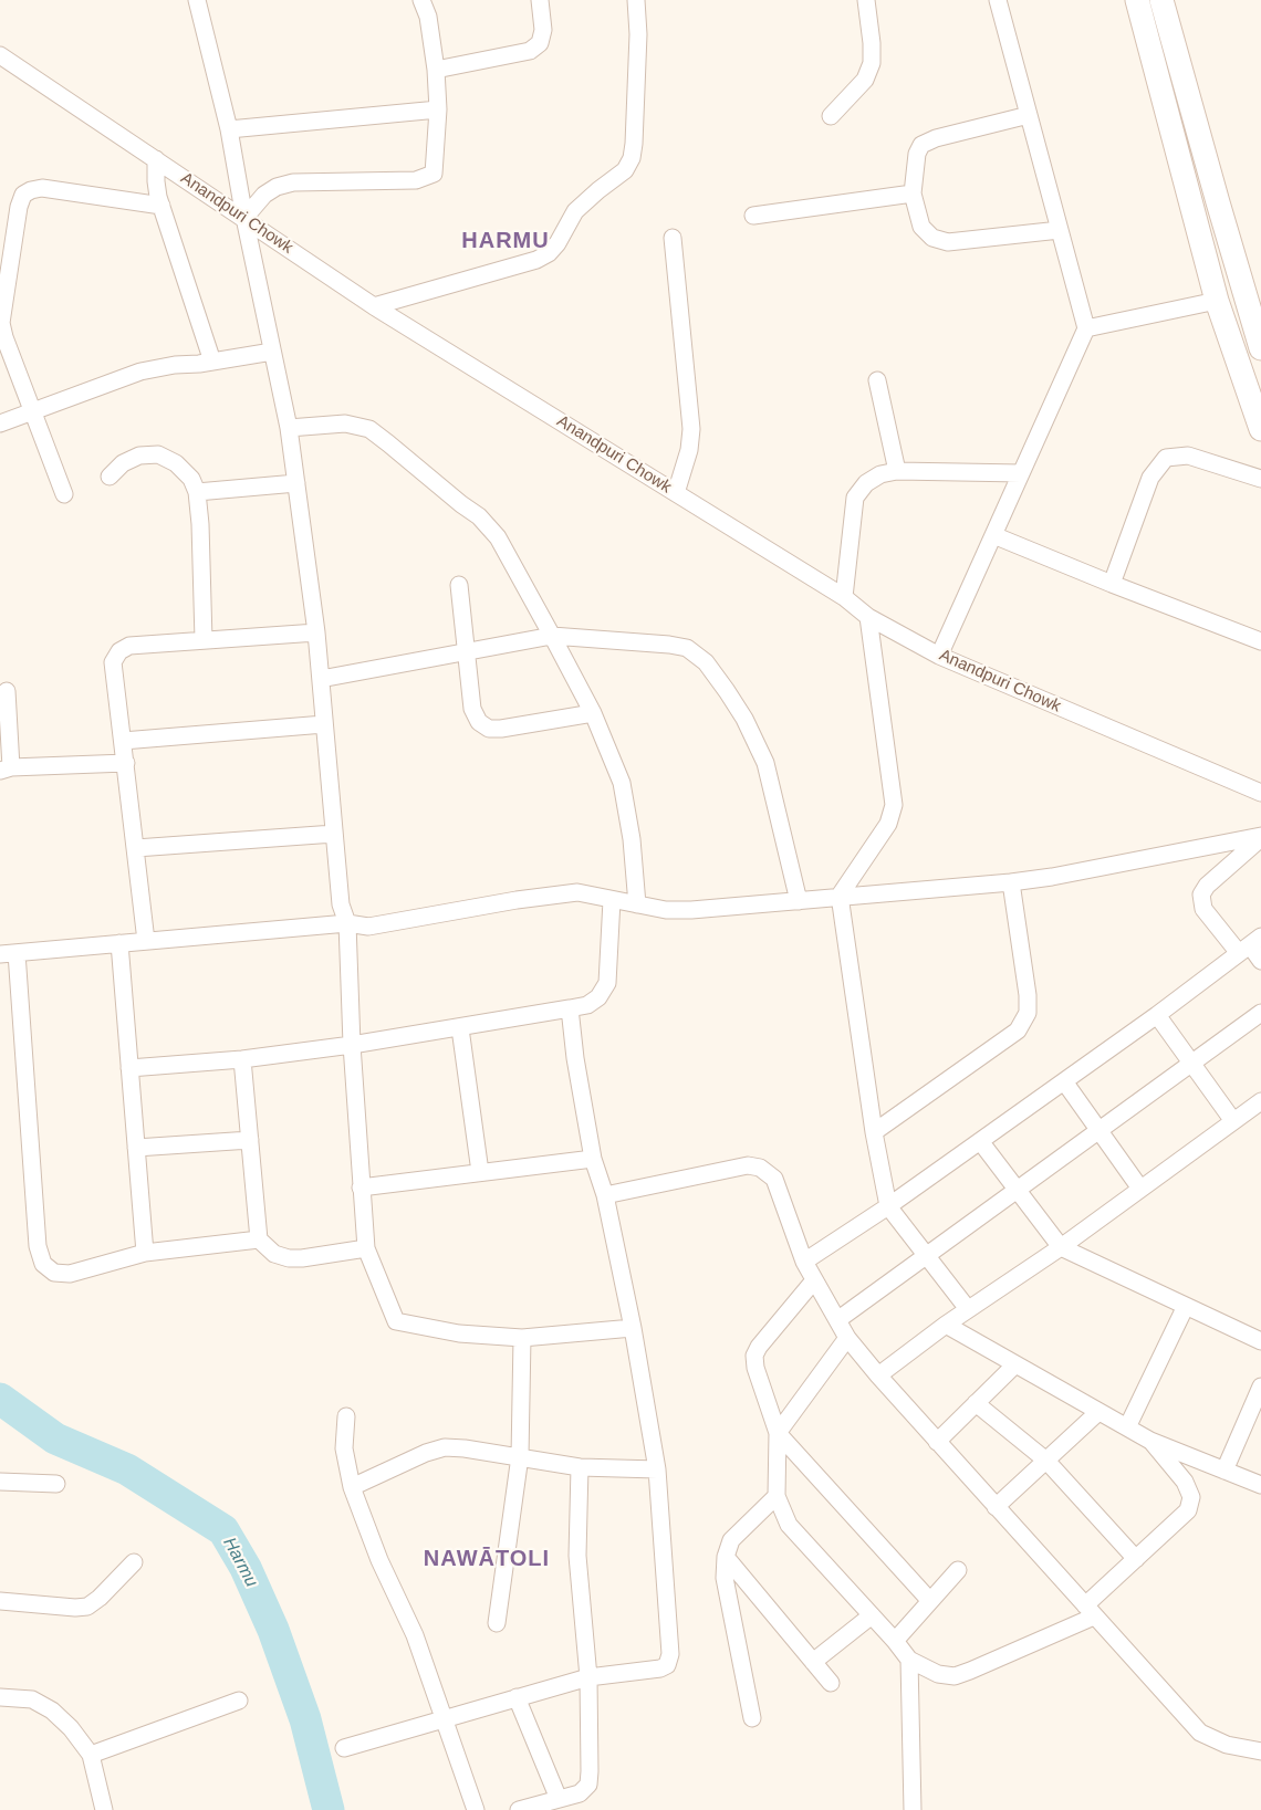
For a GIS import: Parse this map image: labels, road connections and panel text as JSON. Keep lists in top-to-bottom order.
{
  "streets": {
    "street": ["Anandpuri Chowk"]
  },
  "districts": ["HARMU", "NAWĀTOLI"],
  "water": ["Harmu"]
}
